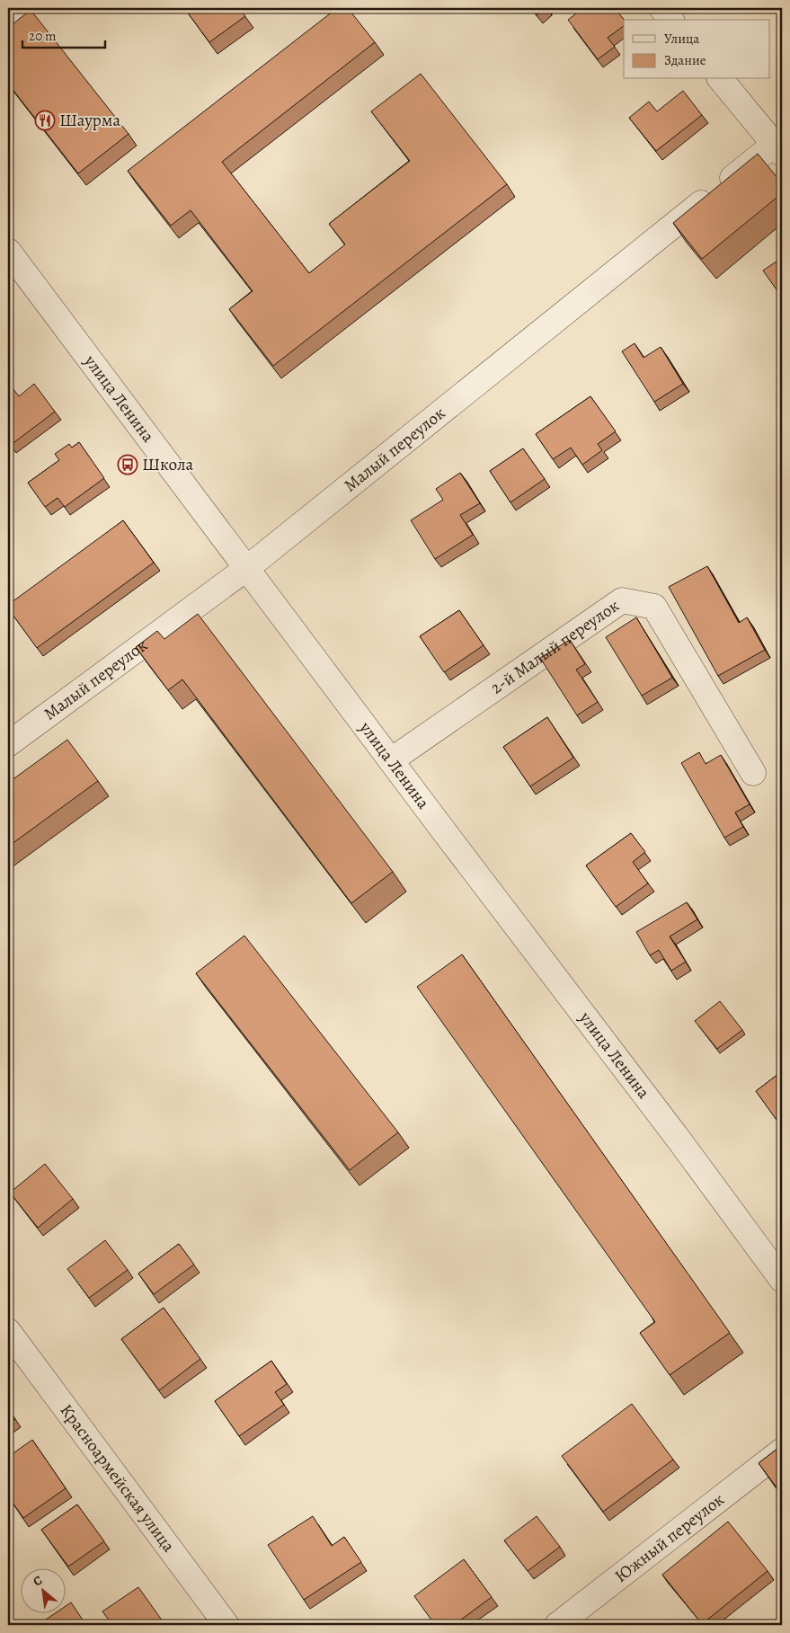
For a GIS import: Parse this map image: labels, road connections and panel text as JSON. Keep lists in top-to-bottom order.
{
  "streets": {
    "street": [
      "улица Ленина",
      "Малый переулок",
      "2-й Малый переулок",
      "Красноармейская улица",
      "Южный переулок"
    ]
  },
  "crossings": [
    ["улица Ленина", "Малый переулок"],
    ["улица Ленина", "2-й Малый переулок"]
  ],
  "places": {
    "restaurant": ["Шаурма"],
    "bus stop": ["Школа"]
  },
  "legend": ["Улица", "Здание"],
  "scale_bar": "20 m",
  "north": "top left"
}
